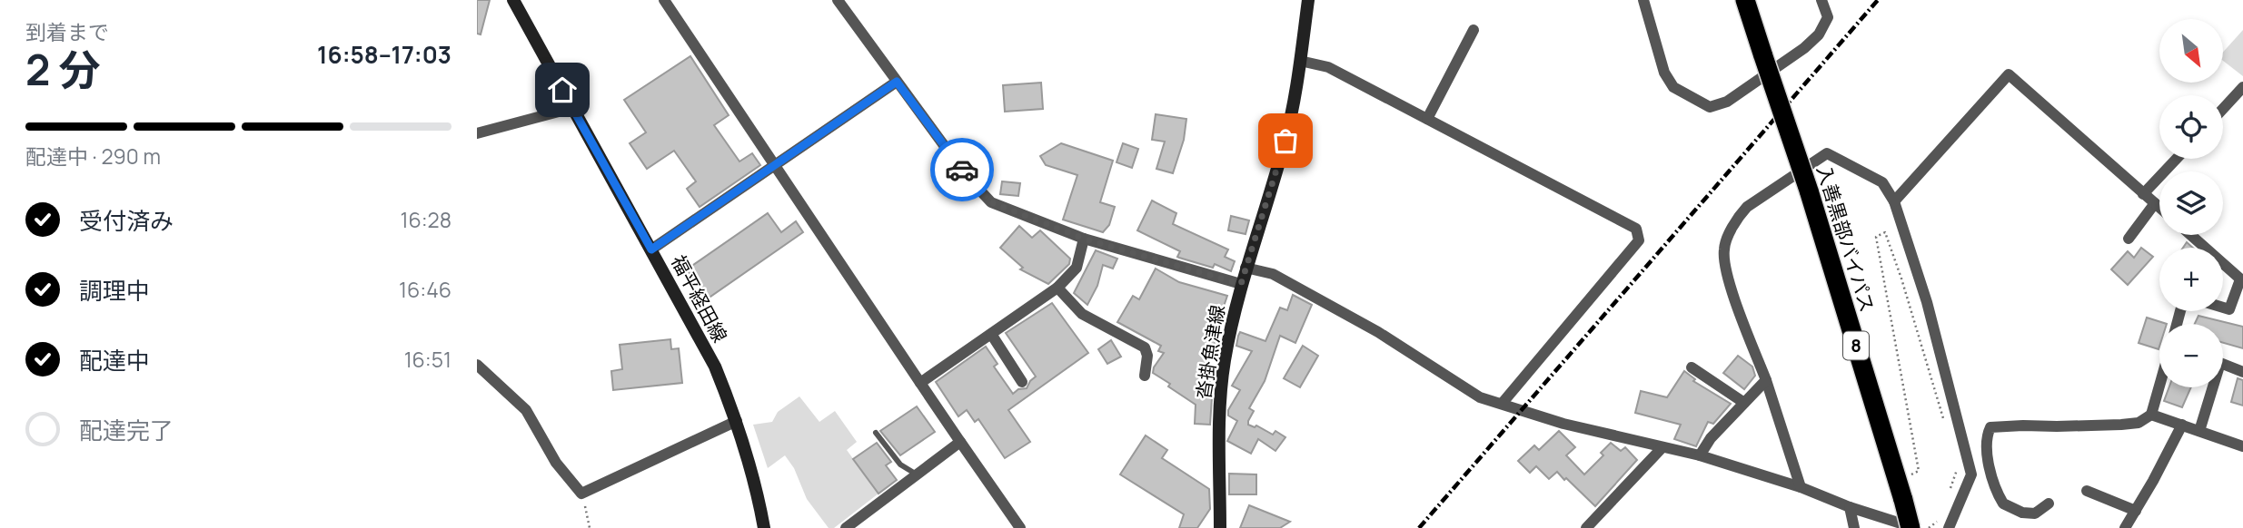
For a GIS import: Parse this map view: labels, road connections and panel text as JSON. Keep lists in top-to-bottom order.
{
  "streets": {
    "highway": ["入善黒部バイパス", "8"],
    "main road": ["福平経田線", "沓掛魚津線"]
  },
  "north": "bottom right",
  "page": {
    "heading": ["2 分", "到着まで", "16:58–17:03"],
    "map_buttons": ["+", "−"],
    "bar": "配達中 · 290 m",
    "list": [
      ["受付済み", "16:28"],
      ["調理中", "16:46"],
      ["配達中", "16:51"],
      "配達完了"
    ]
  }
}
